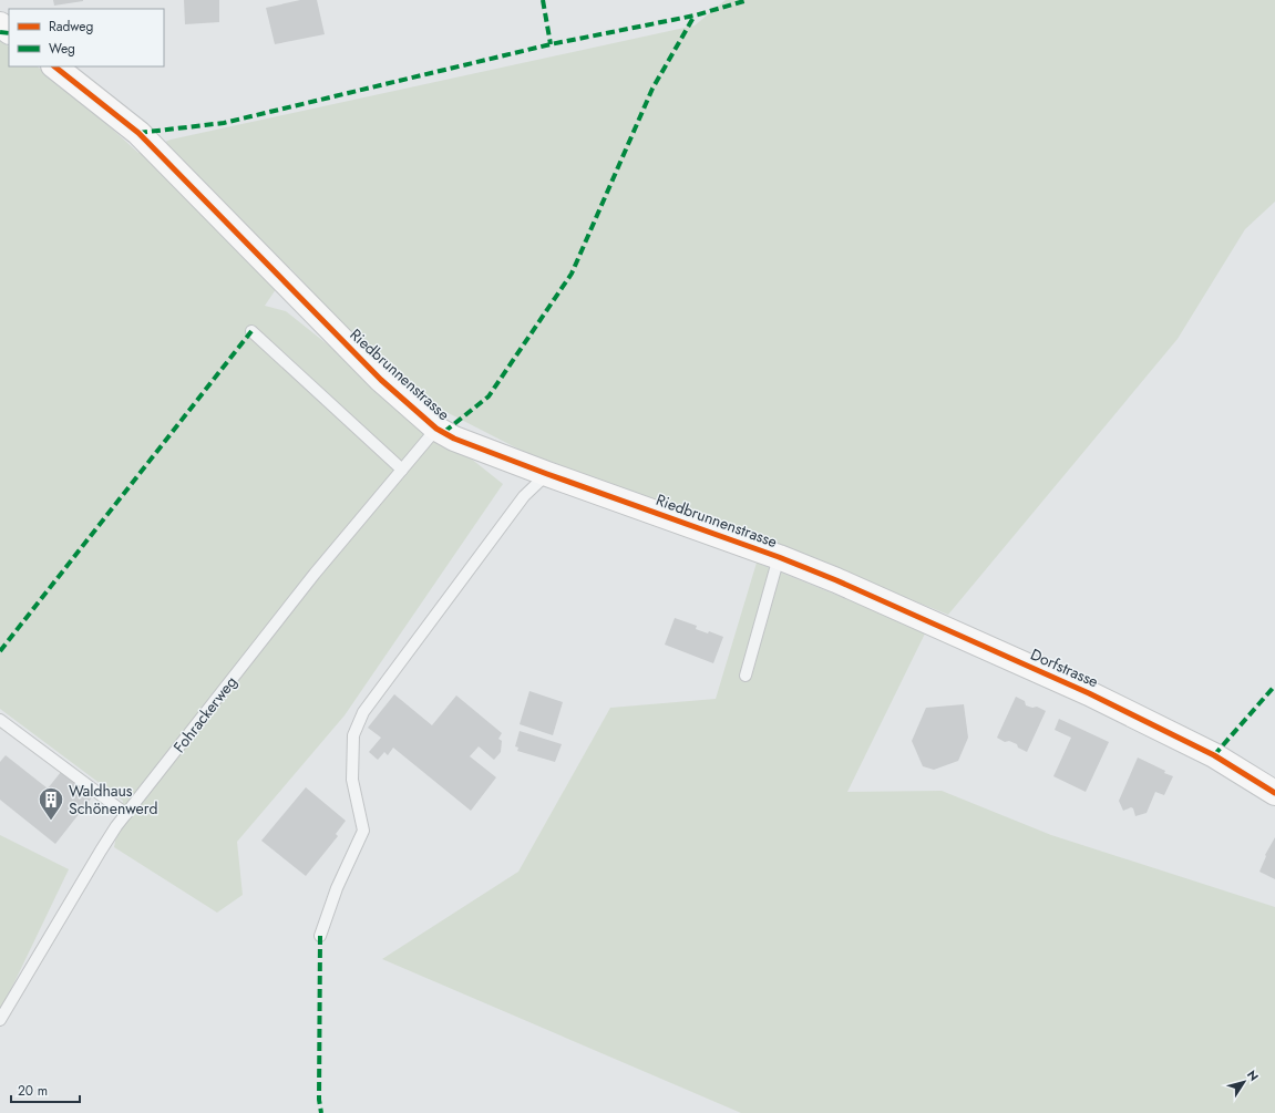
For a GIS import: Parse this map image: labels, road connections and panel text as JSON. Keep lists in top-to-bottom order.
{
  "streets": {
    "street": ["Riedbrunnenstrasse", "Dorfstrasse"],
    "lane": ["Fohrackerweg"]
  },
  "crossings": [
    ["Riedbrunnenstrasse", "Dorfstrasse"],
    ["Riedbrunnenstrasse", "Fohrackerweg"]
  ],
  "places": {
    "building": ["Waldhaus Schönenwerd"]
  },
  "legend": ["Radweg", "Weg"],
  "scale_bar": "20 m",
  "north": "top right"
}
